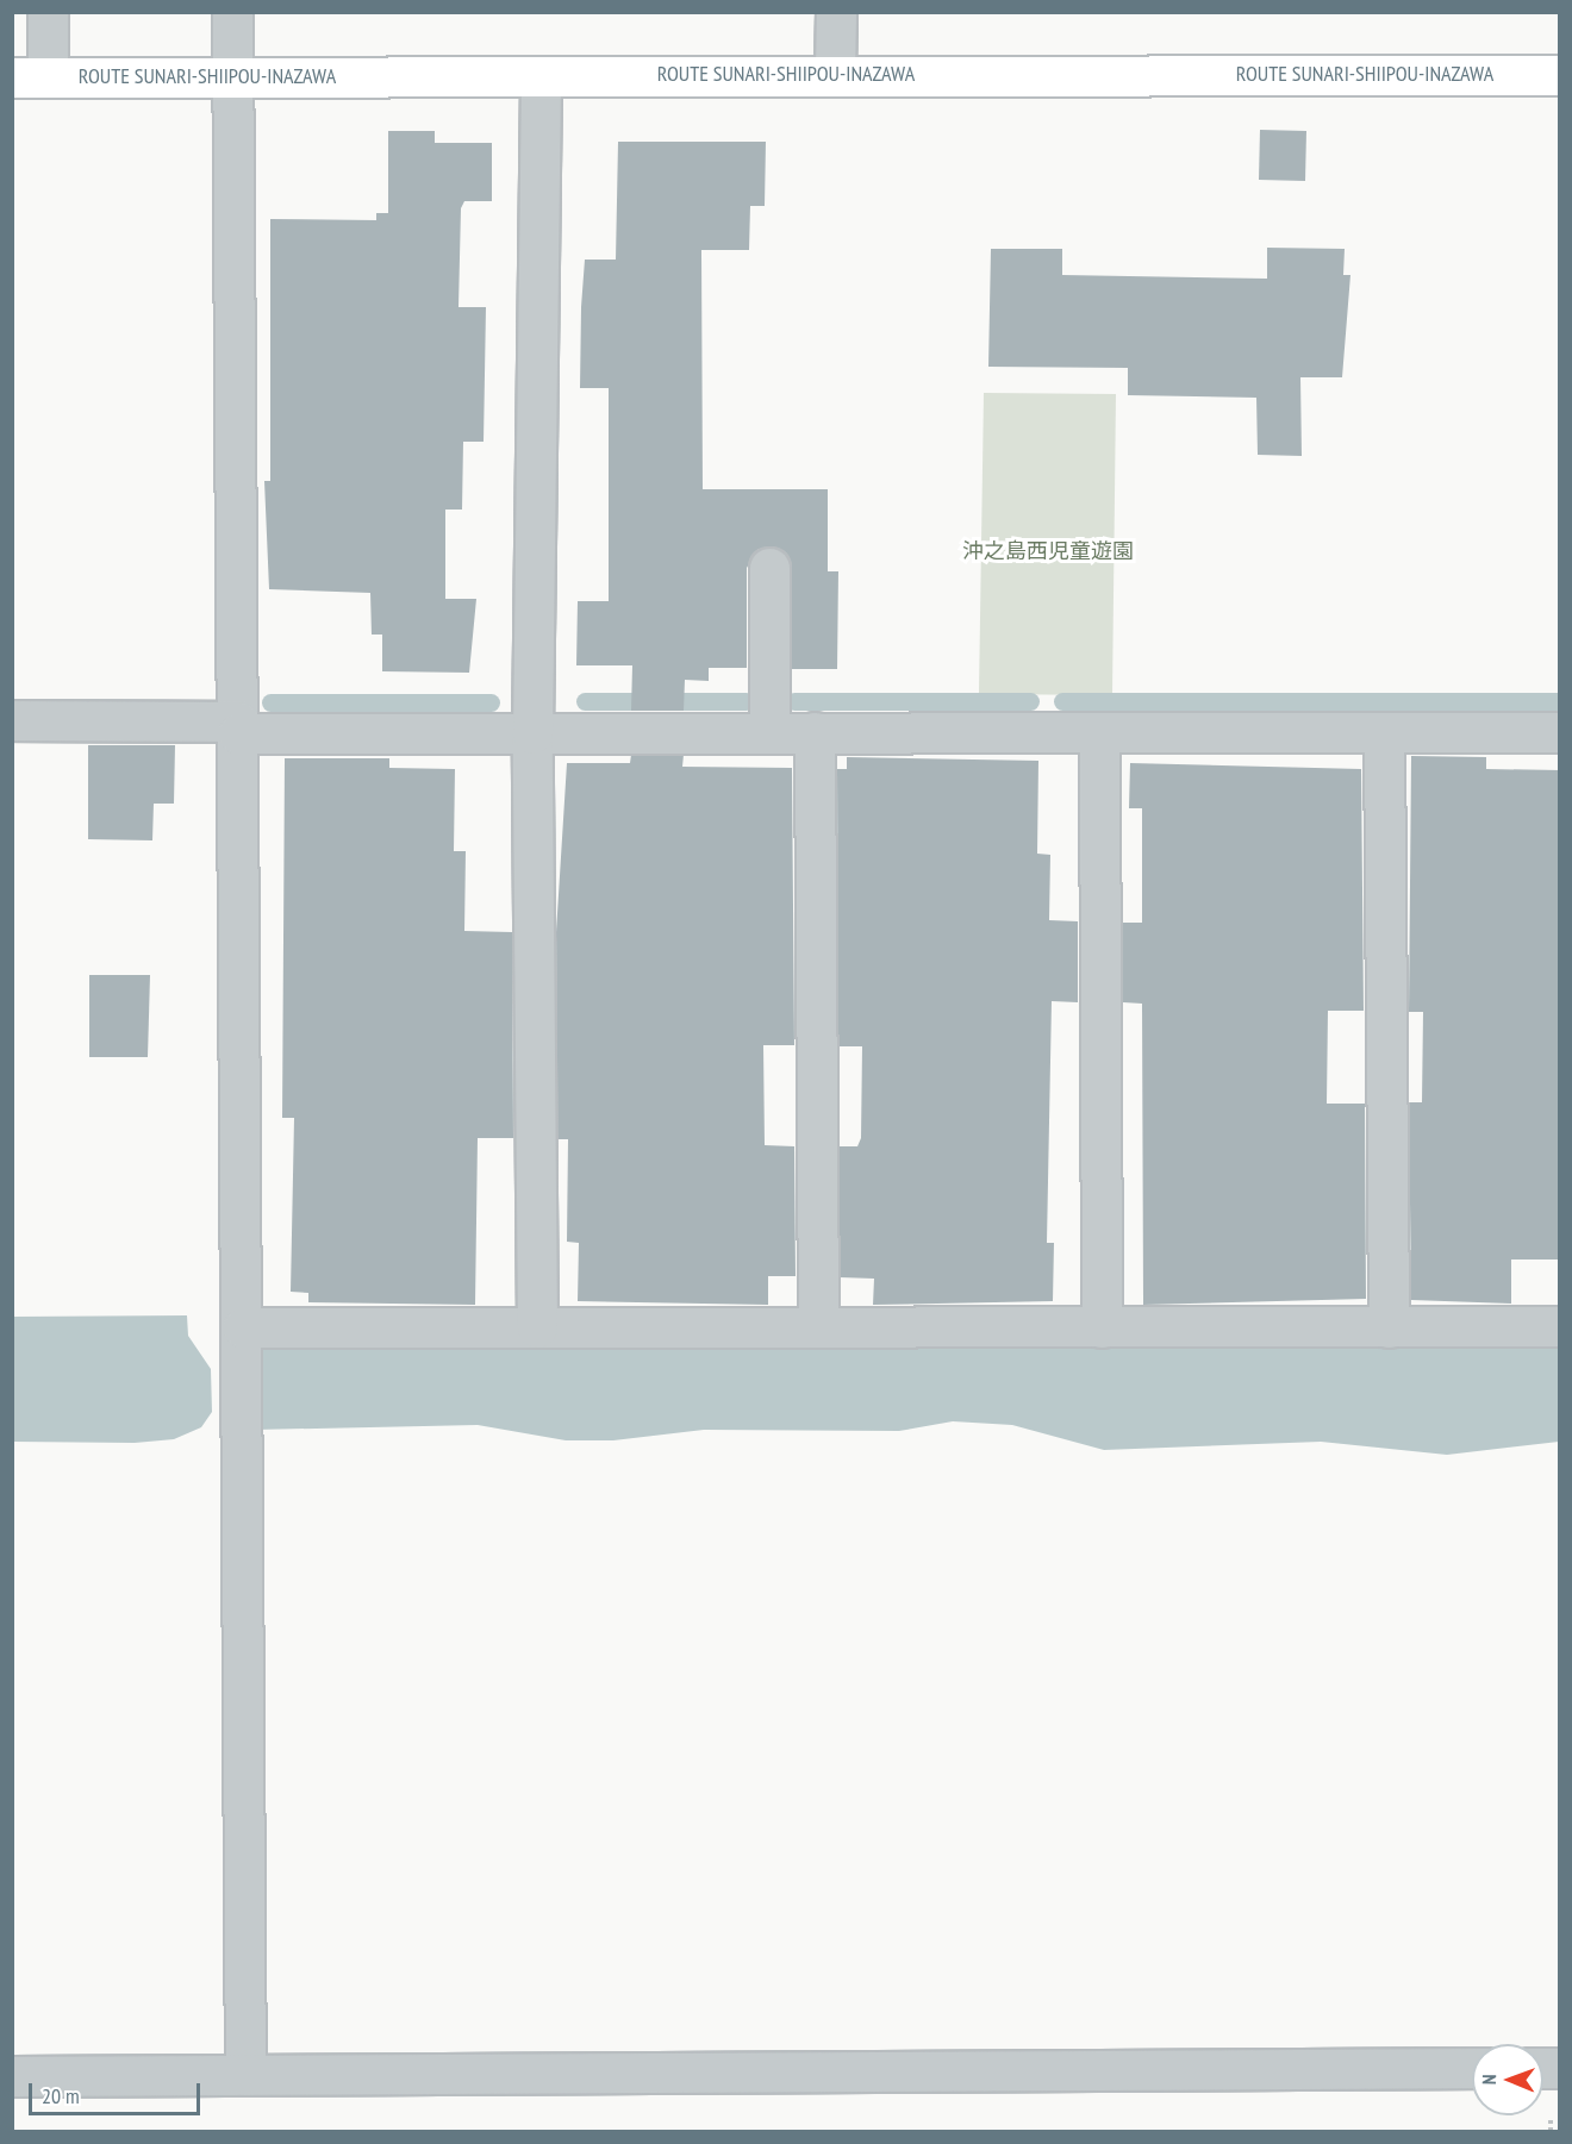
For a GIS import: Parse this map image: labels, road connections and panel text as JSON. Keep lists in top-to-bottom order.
{
  "streets": {
    "main road": ["ROUTE SUNARI-SHIIPOU-INAZAWA"]
  },
  "parks": ["沖之島西児童遊園"],
  "scale_bar": "20 m",
  "north": "left"
}
